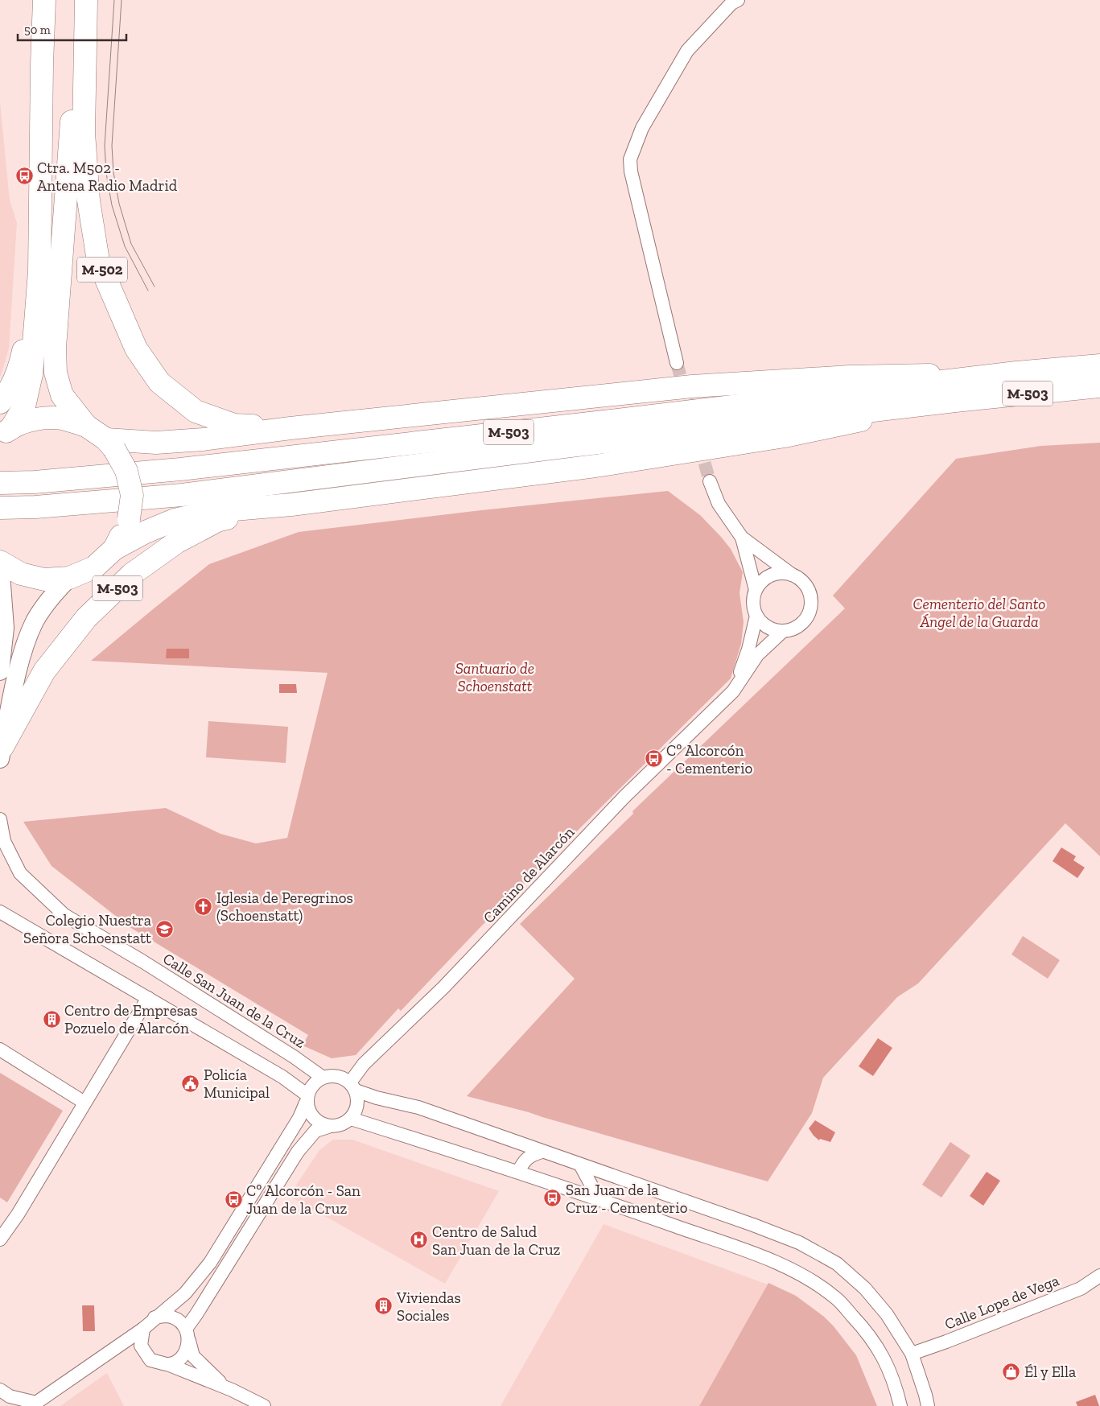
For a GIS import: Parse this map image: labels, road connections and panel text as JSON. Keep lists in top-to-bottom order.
{
  "streets": {
    "highway": ["M-502", "M-503"],
    "street": ["Camino de Alarcón", "Calle San Juan de la Cruz", "Calle Lope de Vega"]
  },
  "crossings": [
    ["M-502", "M-503"],
    ["Camino de Alarcón", "Calle San Juan de la Cruz"]
  ],
  "parks": ["Cementerio del Santo Ángel de la Guarda", "Santuario de Schoenstatt"],
  "places": {
    "bus stop": [
      "Ctra. M502 - Antena Radio Madrid",
      "Cº Alcorcón - Cementerio",
      "San Juan de la Cruz - Cementerio",
      "Cº Alcorcón - San Juan de la Cruz"
    ],
    "church": ["Iglesia de Peregrinos (Schoenstatt)"],
    "school or university": ["Colegio Nuestra Señora Schoenstatt"],
    "building": ["Centro de Empresas Pozuelo de Alarcón", "Viviendas Sociales"],
    "public building": ["Policía Municipal"],
    "hospital": ["Centro de Salud San Juan de la Cruz"],
    "shop": ["Él y Ella"]
  },
  "scale_bar": "50 m"
}
